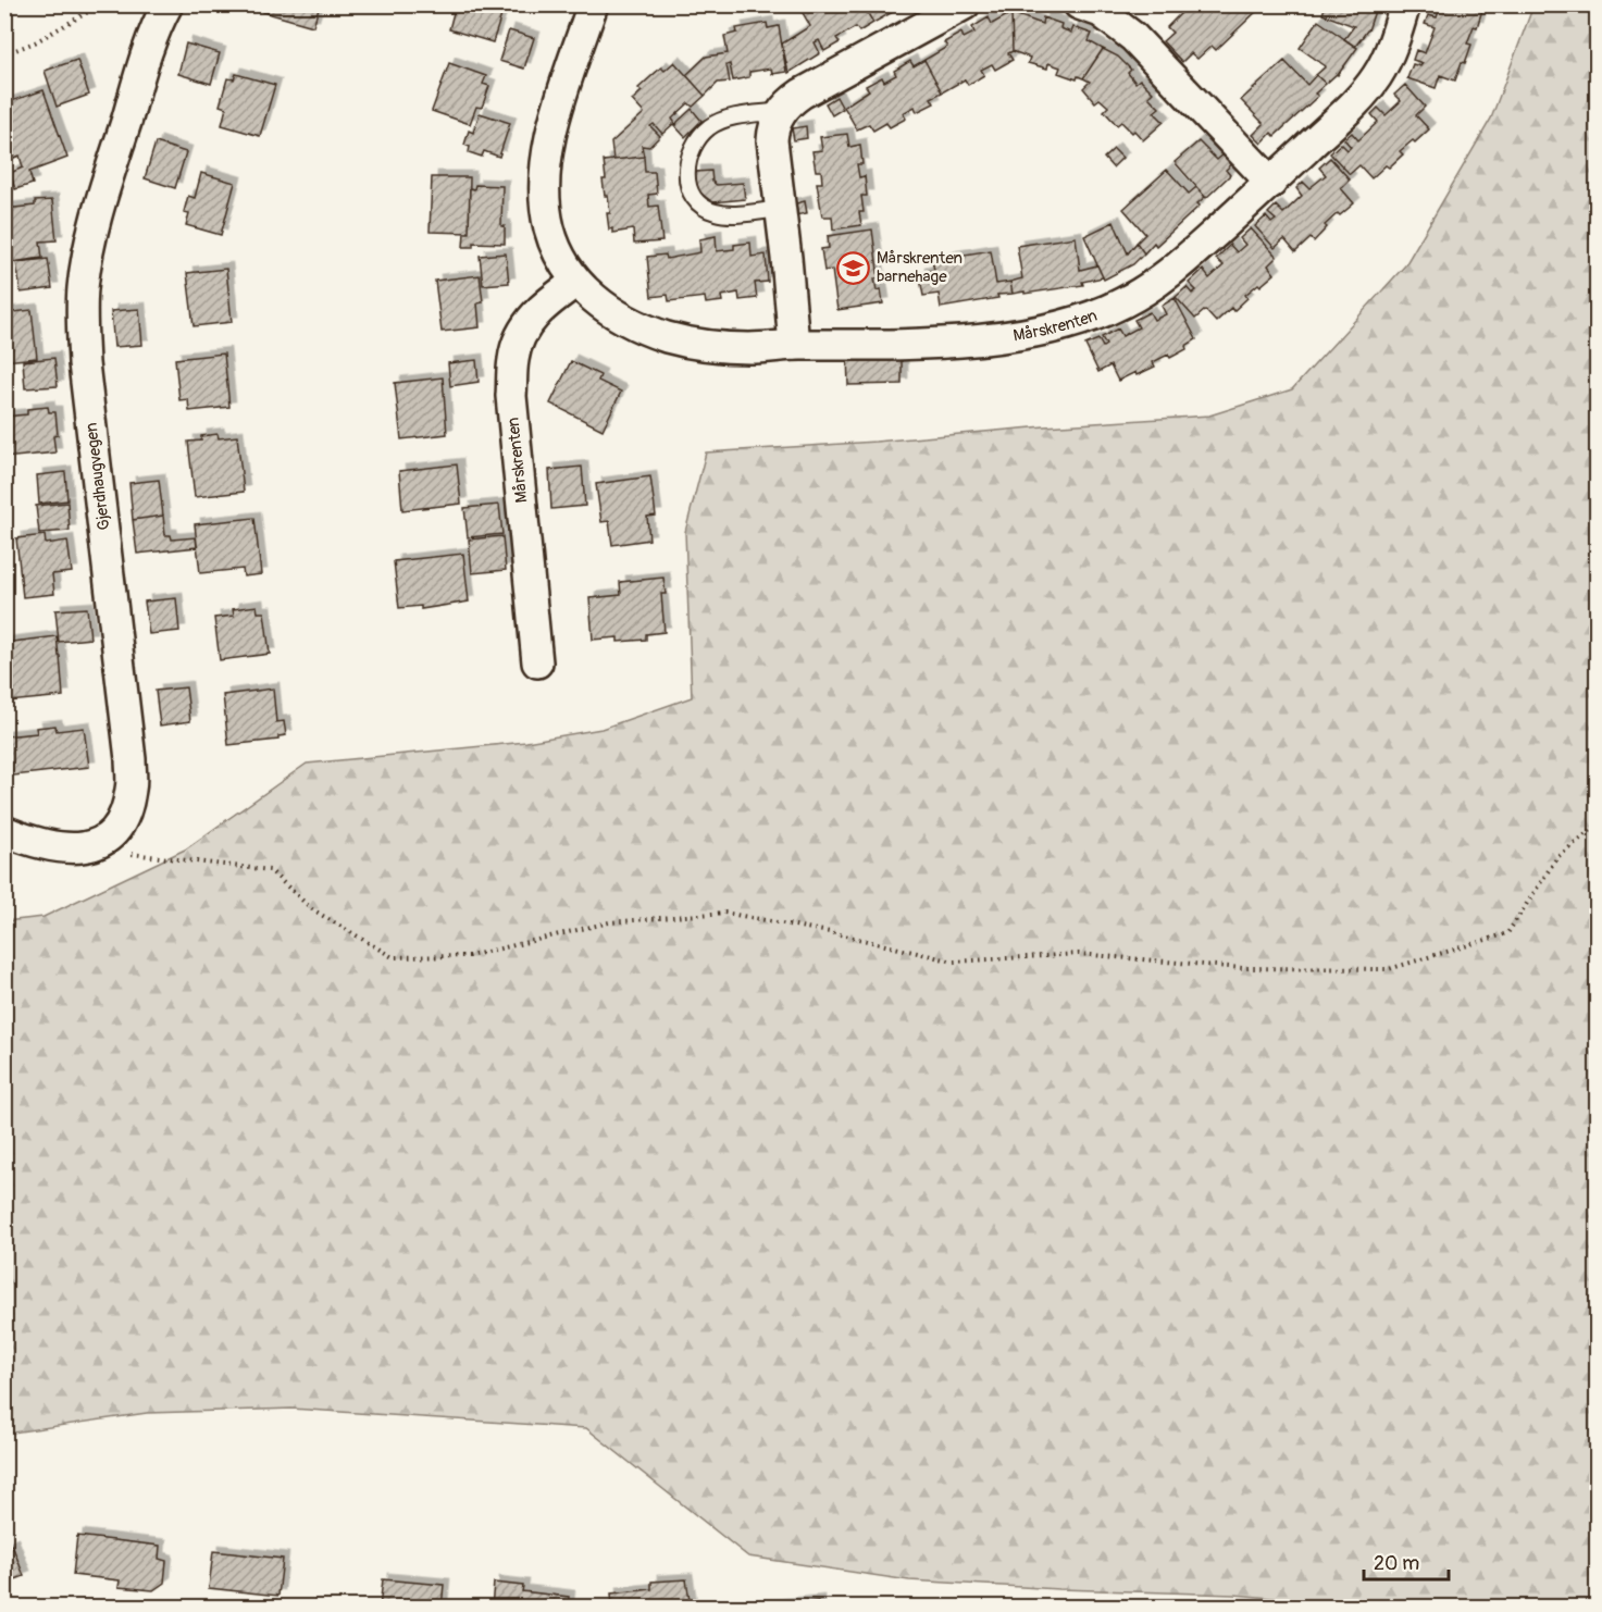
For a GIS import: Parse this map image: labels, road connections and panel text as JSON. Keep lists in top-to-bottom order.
{
  "streets": {
    "street": ["Mårskrenten", "Gjerdhaugvegen"]
  },
  "places": {
    "school or university": ["Mårskrenten barnehage"]
  },
  "scale_bar": "20 m"
}
